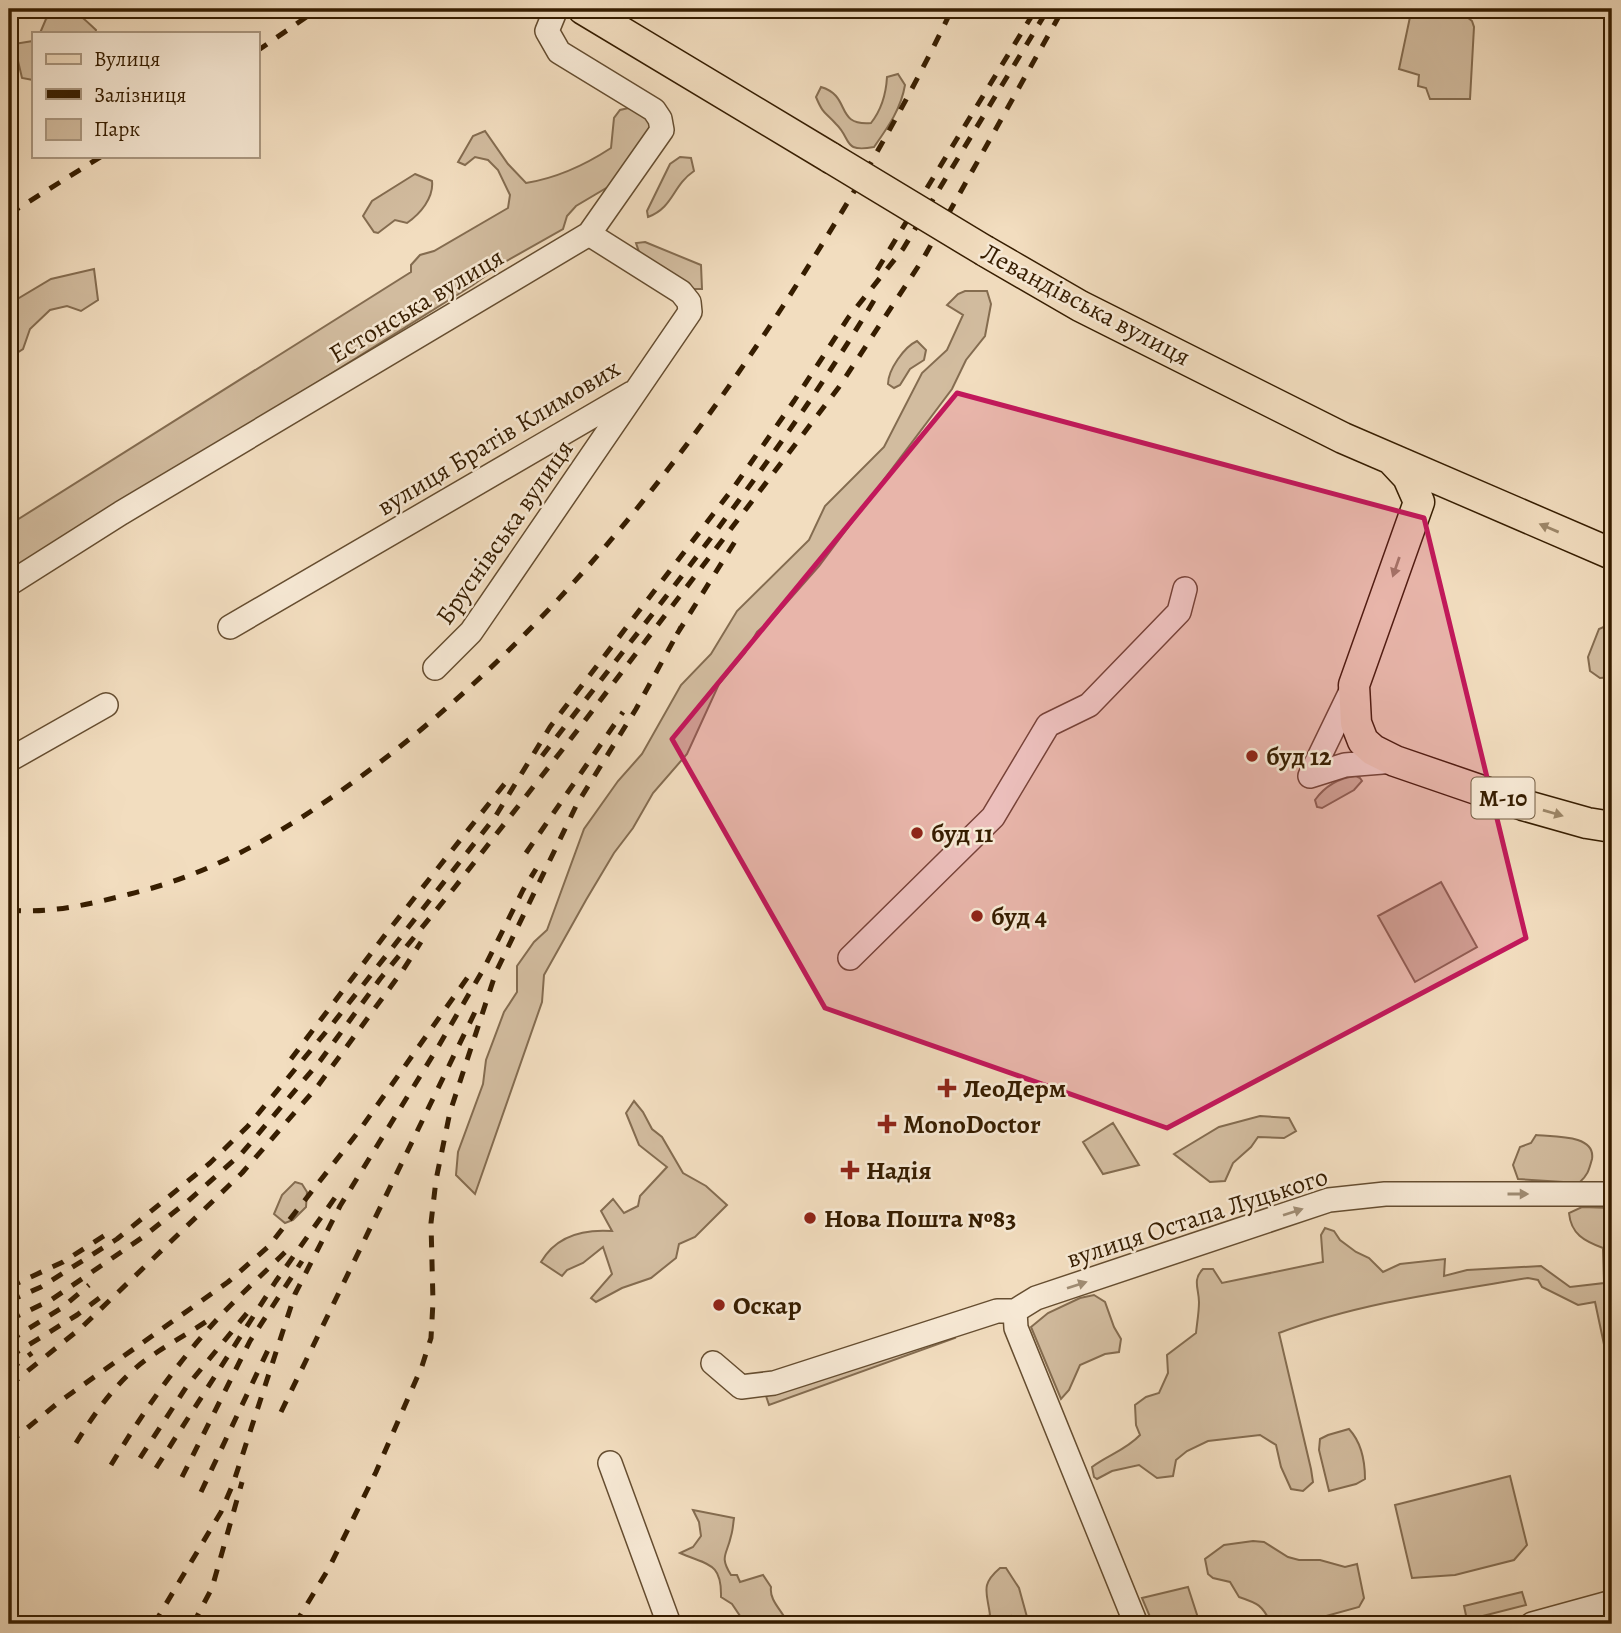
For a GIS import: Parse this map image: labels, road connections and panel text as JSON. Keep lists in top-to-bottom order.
{
  "streets": {
    "main road": ["Левандівська вулиця", "М-10"],
    "street": [
      "Естонська вулиця",
      "вулиця Братів Климових",
      "Бруснівська вулиця",
      "вулиця Остапа Луцького"
    ]
  },
  "crossings": [
    ["Естонська вулиця", "вулиця Братів Климових"],
    ["вулиця Братів Климових", "Бруснівська вулиця"]
  ],
  "one_way": ["вулиця Остапа Луцького"],
  "places": {
    "other": [
      "буд 12",
      "буд 11",
      "буд 4",
      "Нова Пошта №83",
      "Оскар"
    ],
    "health": ["ЛеоДерм", "MonoDoctor", "Надія"]
  },
  "legend": ["Вулиця", "Залізниця", "Парк"]
}
